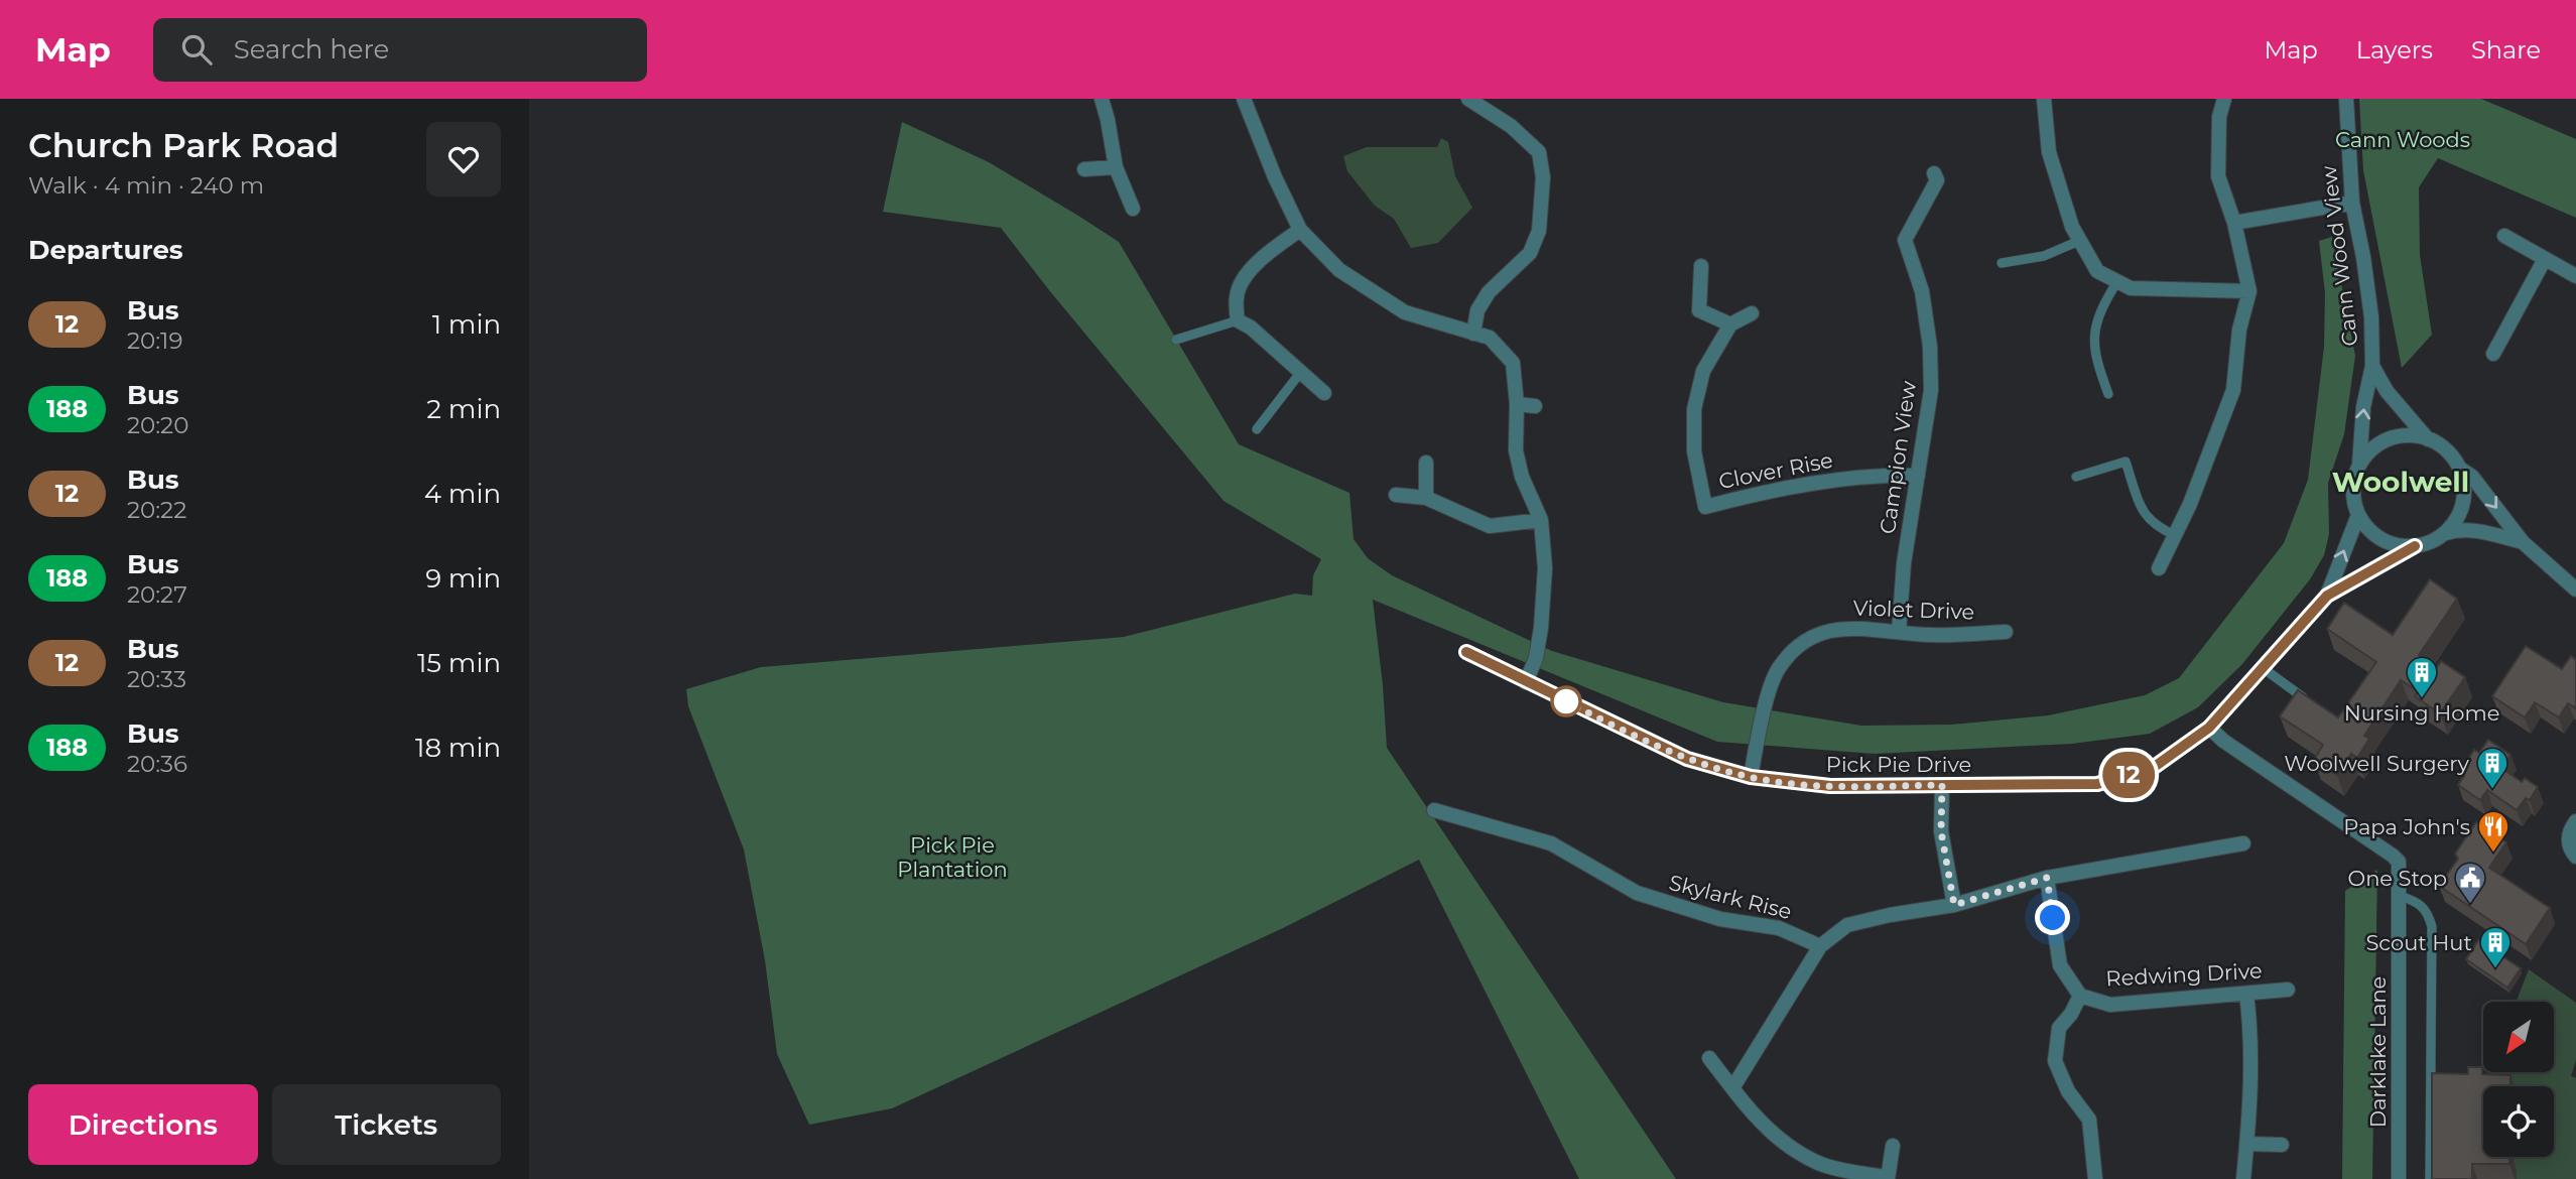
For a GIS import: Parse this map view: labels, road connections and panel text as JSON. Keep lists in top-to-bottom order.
{
  "streets": {
    "street": [
      "Cann Wood View",
      "Campion View",
      "Clover Rise",
      "Violet Drive",
      "Pick Pie Drive",
      "Skylark Rise",
      "Redwing Drive",
      "Darklake Lane"
    ]
  },
  "crossings": [
    ["Cann Wood View", "Pick Pie Drive"],
    ["Campion View", "Clover Rise"],
    ["Campion View", "Violet Drive"],
    ["Violet Drive", "Pick Pie Drive"],
    ["Pick Pie Drive", "Darklake Lane"]
  ],
  "districts": ["Woolwell"],
  "parks": ["Cann Woods", "Pick Pie Plantation"],
  "places": {
    "building": ["Nursing Home", "Woolwell Surgery", "Scout Hut"],
    "restaurant": ["Papa John's"],
    "public building": ["One Stop"]
  },
  "lines": ["bus line 12"],
  "north": "bottom left",
  "page": {
    "header": "Map",
    "search": "Search here",
    "nav": ["Map", "Layers", "Share"],
    "heading": [
      ["Church Park Road", "Walk · 4 min · 240 m"],
      "Departures"
    ],
    "on_map": "12",
    "list": [
      {
        "mark": "12",
        "name": "Bus",
        "note": "20:19",
        "value": "1 min"
      },
      {
        "mark": "188",
        "name": "Bus",
        "note": "20:20",
        "value": "2 min"
      },
      {
        "mark": "12",
        "name": "Bus",
        "note": "20:22",
        "value": "4 min"
      },
      {
        "mark": "188",
        "name": "Bus",
        "note": "20:27",
        "value": "9 min"
      },
      {
        "mark": "12",
        "name": "Bus",
        "note": "20:33",
        "value": "15 min"
      },
      {
        "mark": "188",
        "name": "Bus",
        "note": "20:36",
        "value": "18 min"
      }
    ],
    "buttons": ["Directions", "Tickets"]
  }
}
